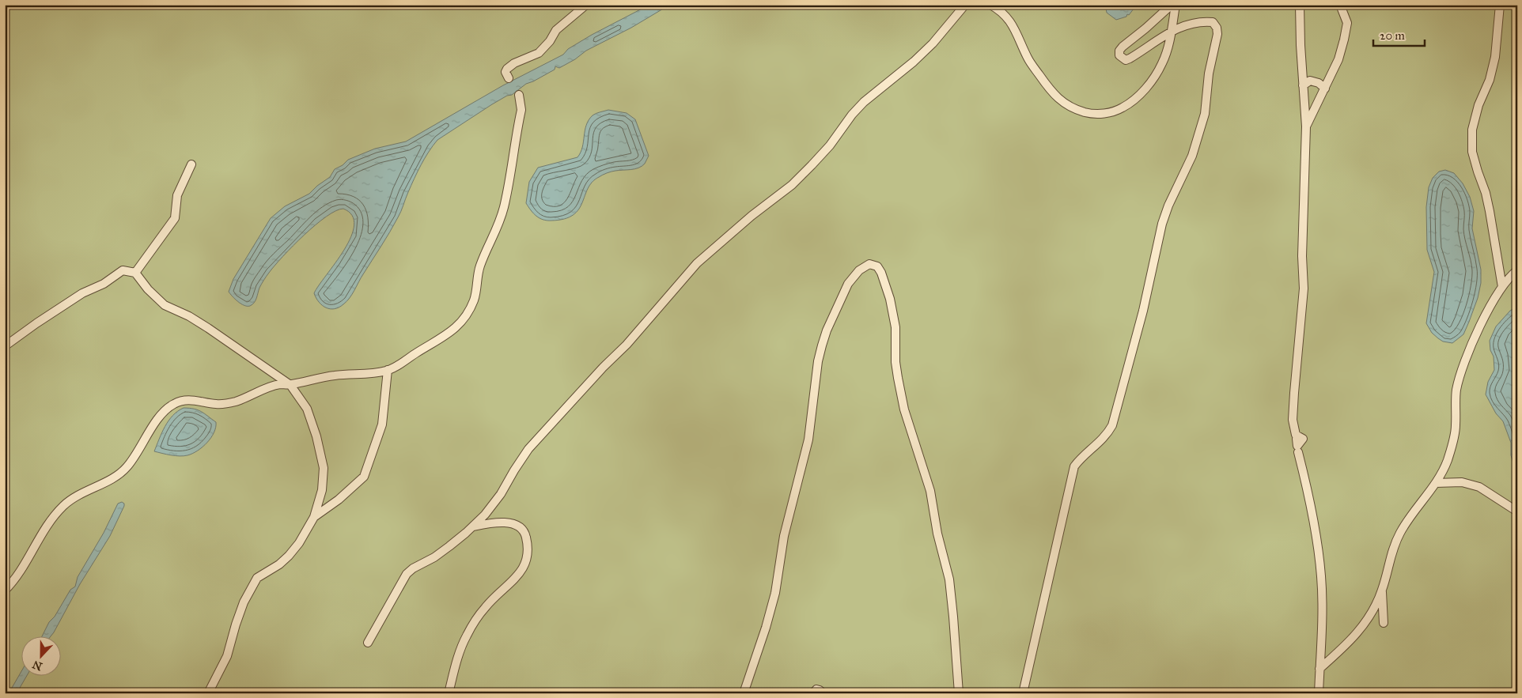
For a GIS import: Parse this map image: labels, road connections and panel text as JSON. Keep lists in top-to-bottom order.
{
  "scale_bar": "20 m",
  "north": "bottom"
}
